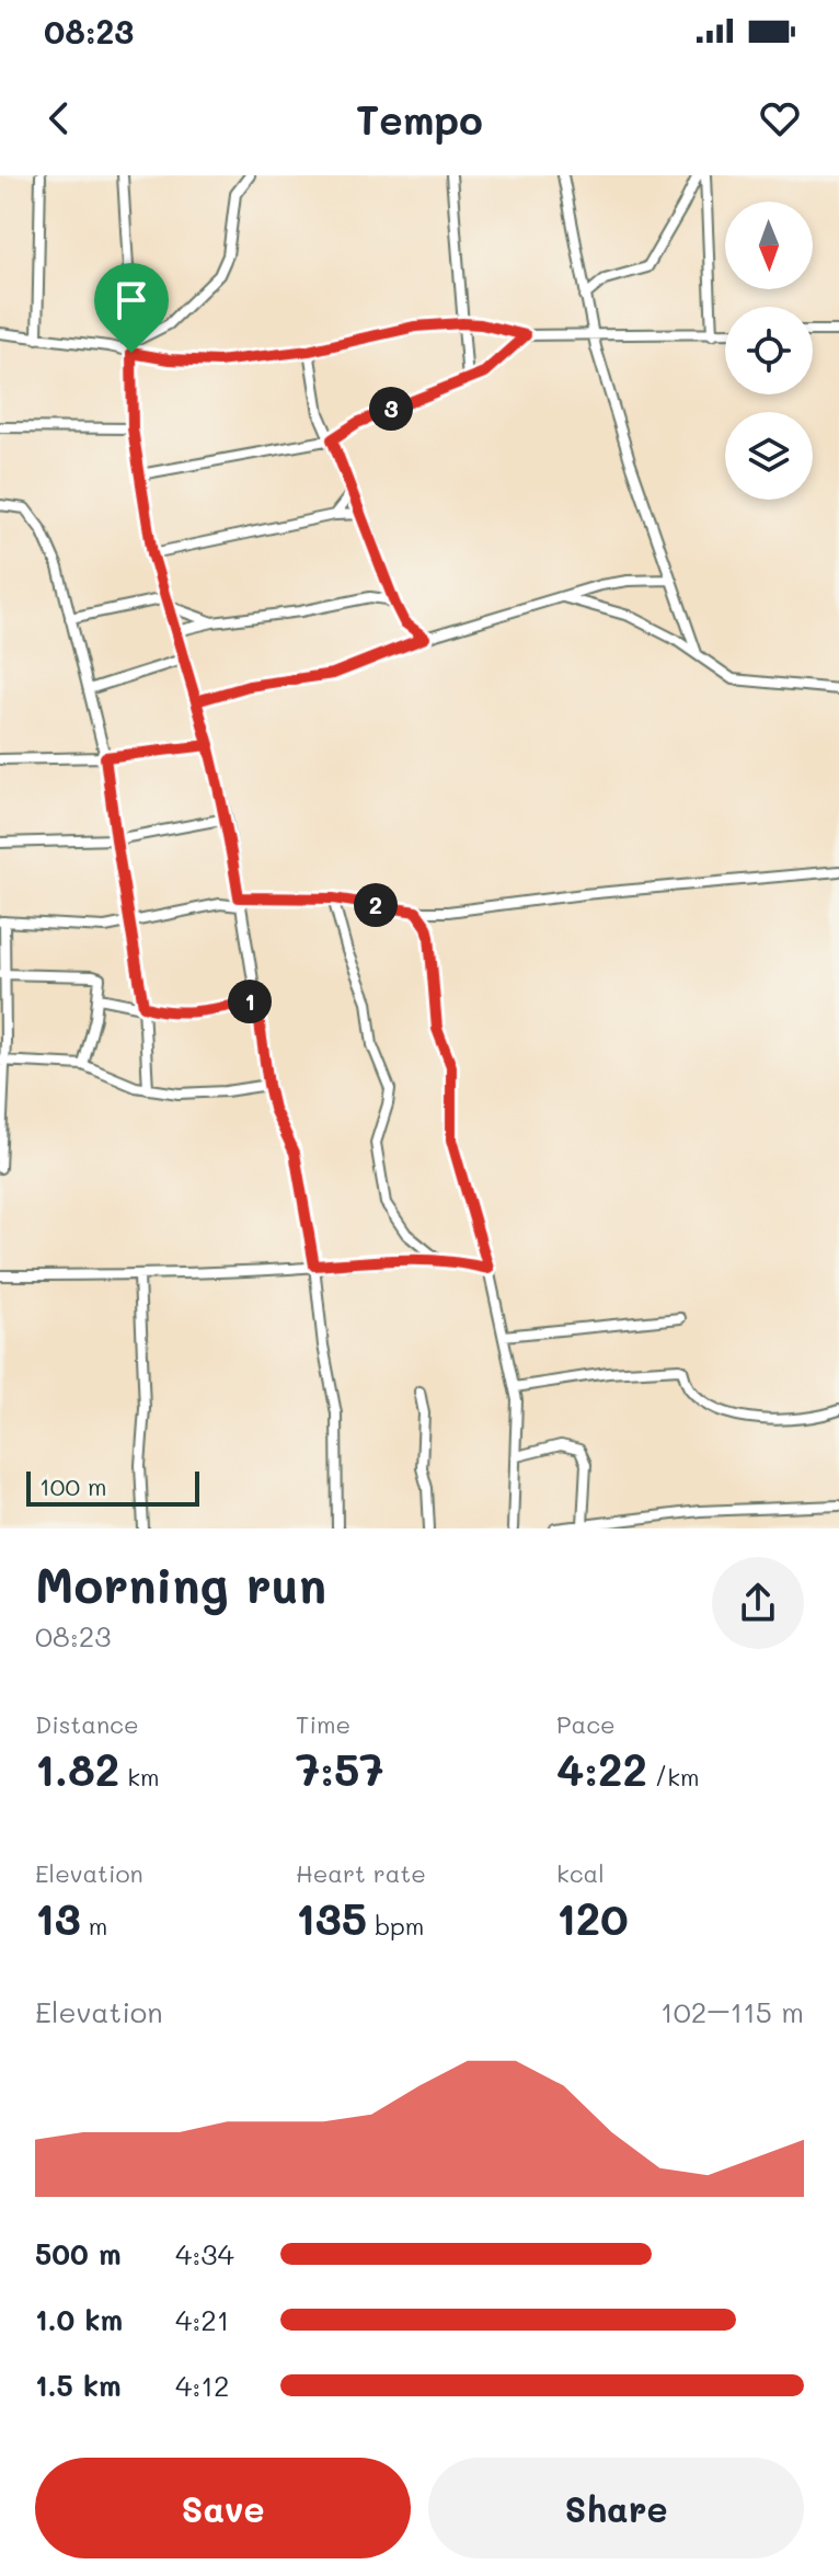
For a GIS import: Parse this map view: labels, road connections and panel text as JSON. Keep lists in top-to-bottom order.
{
  "scale_bar": "100 m",
  "north": "bottom",
  "page": {
    "status": "08:23",
    "header": "Tempo",
    "pins": ["3", "2", "1"],
    "scale": "100 m",
    "heading": ["Morning run", "08:23"],
    "stats": [
      ["Distance", "1.82 km"],
      ["Time", "7:57"],
      ["Pace", "4:22 /km"],
      ["Elevation", "13 m"],
      ["Heart rate", "135 bpm"],
      ["kcal", "120"]
    ],
    "chart": ["Elevation", "102–115 m"],
    "list": [
      {
        "name": "500 m",
        "note": "4:34"
      },
      {
        "name": "1.0 km",
        "note": "4:21"
      },
      {
        "name": "1.5 km",
        "note": "4:12"
      }
    ],
    "buttons": ["Save", "Share"]
  }
}
